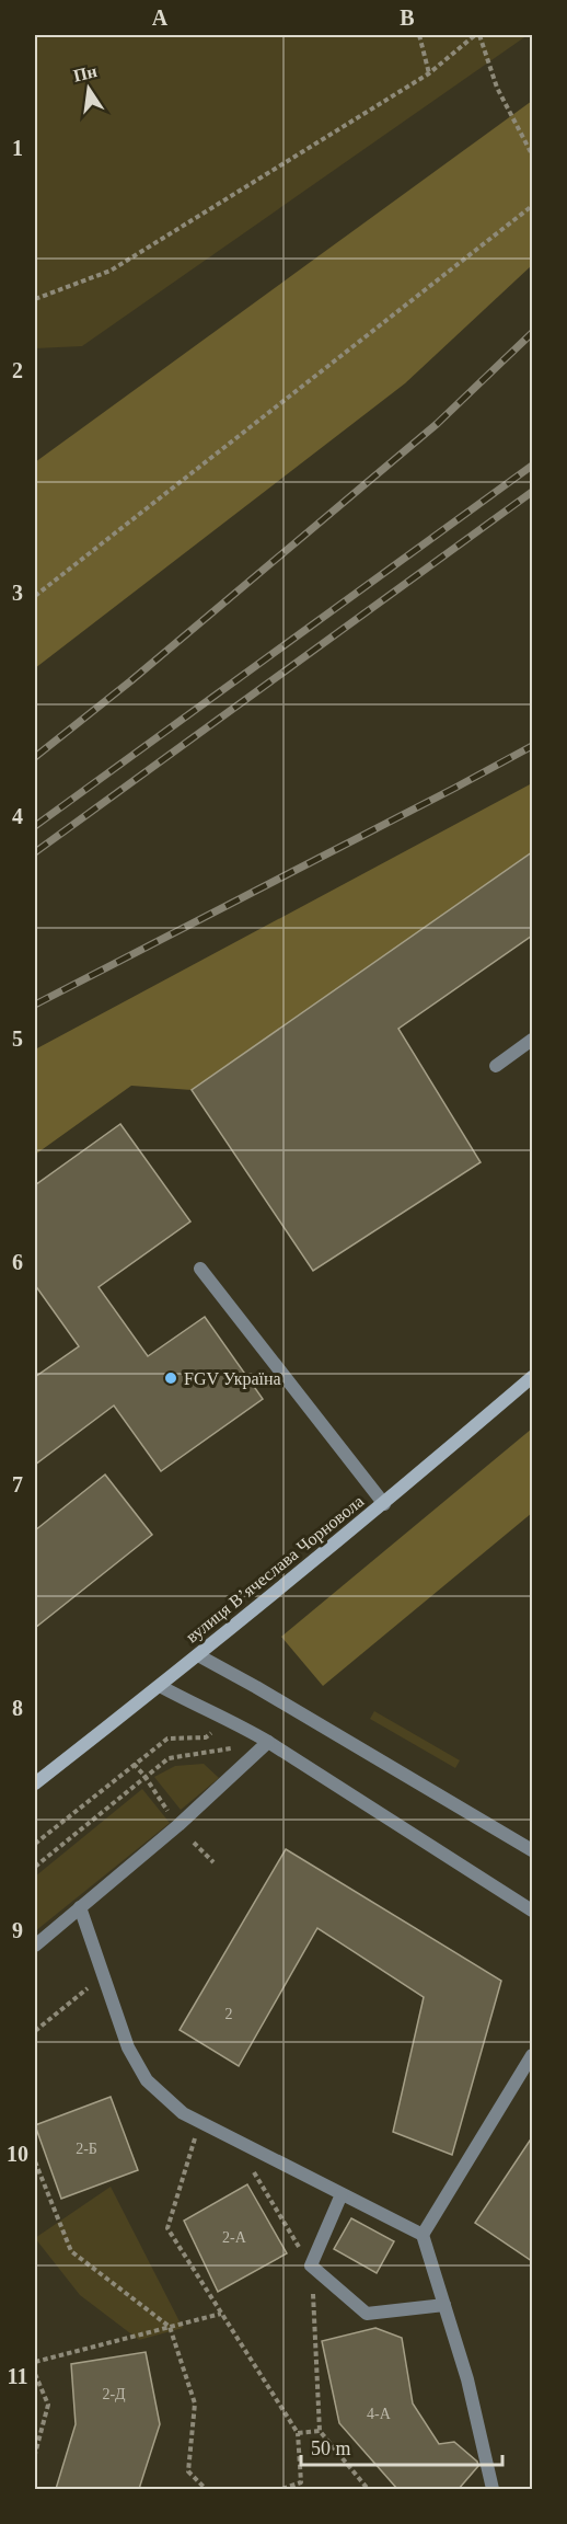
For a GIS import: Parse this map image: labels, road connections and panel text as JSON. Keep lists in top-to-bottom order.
{
  "streets": {
    "main road": ["вулиця Вʼячеслава Чорновола"]
  },
  "places": ["FGV Україна"],
  "house_numbers": [
    "2",
    "2-Б",
    "2-А",
    "2-Д",
    "4-А"
  ],
  "scale_bar": "50 m",
  "north": "top",
  "grid": {
    "columns": ["A", "B"],
    "rows": [
      "1",
      "2",
      "3",
      "4",
      "5",
      "6",
      "7",
      "8",
      "9",
      "10",
      "11"
    ]
  }
}
